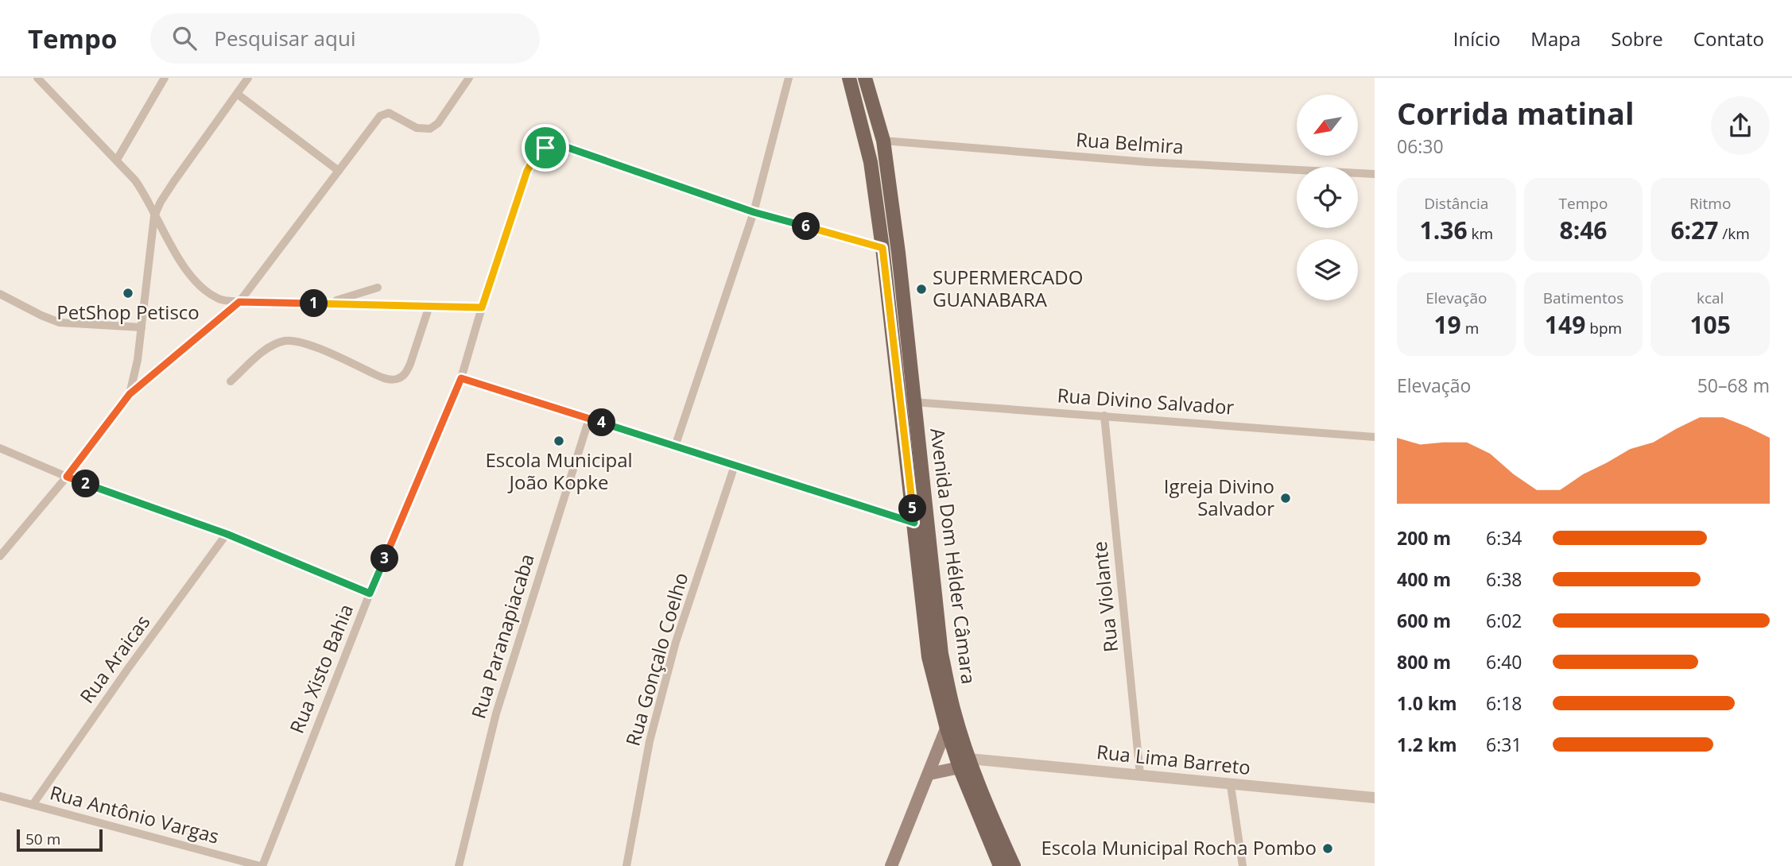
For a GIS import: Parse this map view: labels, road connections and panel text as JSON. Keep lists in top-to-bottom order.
{
  "streets": {
    "main road": ["Avenida Dom Hélder Câmara"],
    "street": [
      "Rua Belmira",
      "Rua Divino Salvador",
      "Rua Violante",
      "Rua Paranapiacaba",
      "Rua Araicas",
      "Rua Gonçalo Coelho",
      "Rua Xisto Bahia",
      "Rua Lima Barreto",
      "Rua Antônio Vargas"
    ]
  },
  "crossings": [
    ["Rua Belmira", "Avenida Dom Hélder Câmara"],
    ["Rua Divino Salvador", "Avenida Dom Hélder Câmara"],
    ["Rua Divino Salvador", "Rua Violante"],
    ["Avenida Dom Hélder Câmara", "Rua Xisto Bahia"],
    ["Avenida Dom Hélder Câmara", "Rua Lima Barreto"],
    ["Rua Violante", "Rua Lima Barreto"],
    ["Rua Araicas", "Rua Antônio Vargas"],
    ["Rua Xisto Bahia", "Rua Antônio Vargas"]
  ],
  "places": [
    "SUPERMERCADO GUANABARA",
    "PetShop Petisco",
    "Escola Municipal João Kopke",
    "Igreja Divino Salvador",
    "Escola Municipal Rocha Pombo"
  ],
  "scale_bar": "50 m",
  "north": "bottom left",
  "page": {
    "header": "Tempo",
    "search": "Pesquisar aqui",
    "nav": [
      "Início",
      "Mapa",
      "Sobre",
      "Contato"
    ],
    "heading": ["Corrida matinal", "06:30"],
    "stats": [
      ["Distância", "1.36 km"],
      ["Tempo", "8:46"],
      ["Ritmo", "6:27 /km"],
      ["Elevação", "19 m"],
      ["Batimentos", "149 bpm"],
      ["kcal", "105"]
    ],
    "pins": [
      "6",
      "1",
      "4",
      "2",
      "5",
      "3"
    ],
    "chart": ["Elevação", "50–68 m"],
    "list": [
      {
        "name": "200 m",
        "note": "6:34"
      },
      {
        "name": "400 m",
        "note": "6:38"
      },
      {
        "name": "600 m",
        "note": "6:02"
      },
      {
        "name": "800 m",
        "note": "6:40"
      },
      {
        "name": "1.0 km",
        "note": "6:18"
      },
      {
        "name": "1.2 km",
        "note": "6:31"
      }
    ],
    "scale": "50 m"
  }
}
